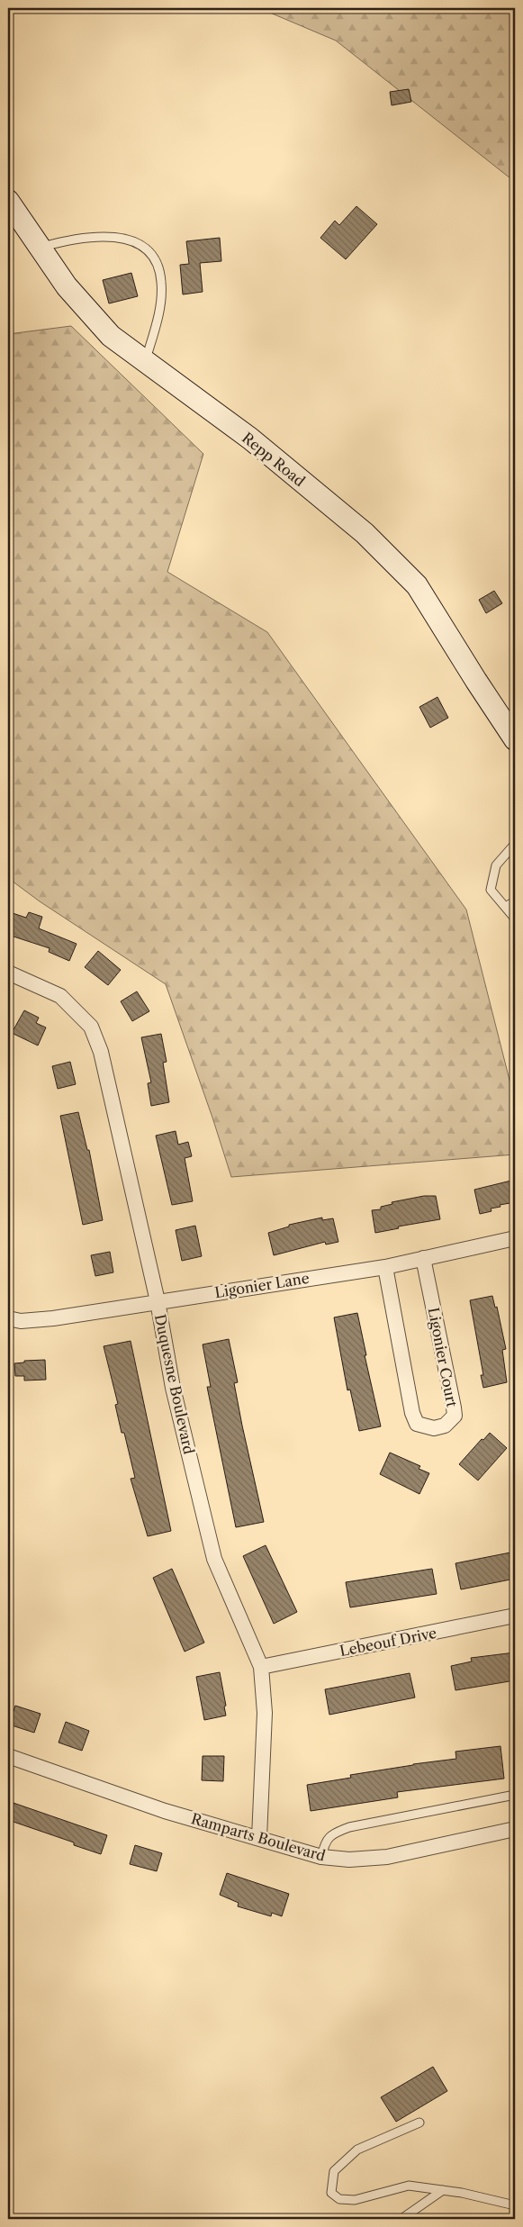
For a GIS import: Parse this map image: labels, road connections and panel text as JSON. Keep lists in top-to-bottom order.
{
  "streets": {
    "street": [
      "Repp Road",
      "Ligonier Lane",
      "Ligonier Court",
      "Duquesne Boulevard",
      "Lebeouf Drive",
      "Ramparts Boulevard"
    ]
  },
  "crossings": [
    ["Ligonier Lane", "Ligonier Court"],
    ["Ligonier Lane", "Duquesne Boulevard"],
    ["Duquesne Boulevard", "Lebeouf Drive"],
    ["Duquesne Boulevard", "Ramparts Boulevard"]
  ]
}
